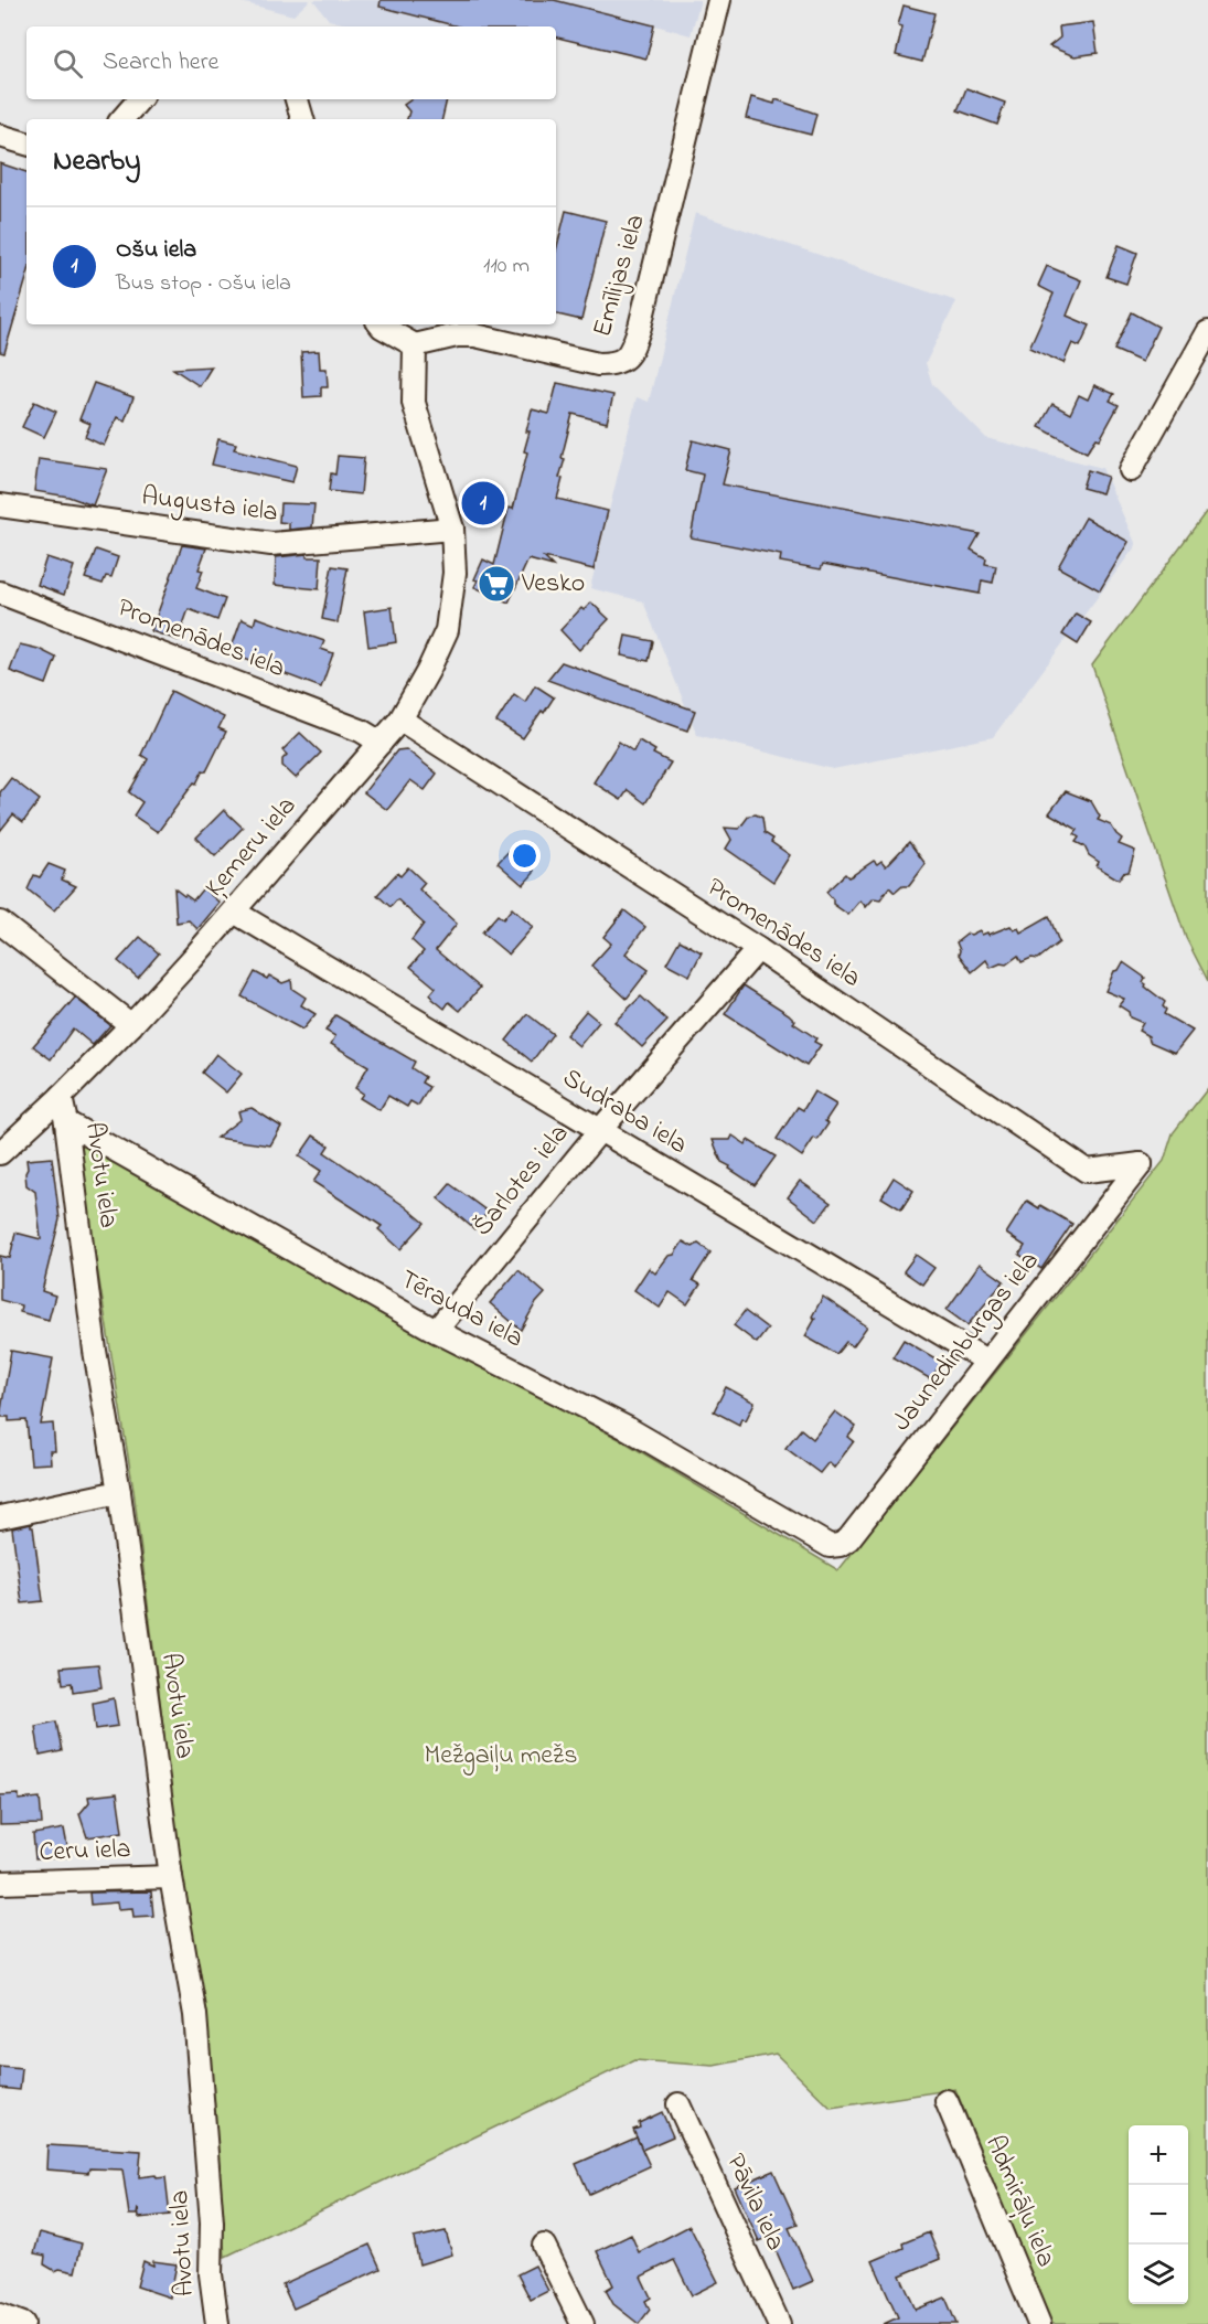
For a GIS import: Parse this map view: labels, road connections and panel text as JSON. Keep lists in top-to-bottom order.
{
  "streets": {
    "street": [
      "Emīlijas iela",
      "Augusta iela",
      "Promenādes iela",
      "Ķemeru iela",
      "Sudraba iela",
      "Avotu iela",
      "Šarlotes iela",
      "Tērauda iela",
      "Jaunedinburgas iela",
      "Ceru iela",
      "Admirāļu iela",
      "Pāvila iela"
    ]
  },
  "crossings": [
    ["Emīlijas iela", "Ķemeru iela"],
    ["Augusta iela", "Ķemeru iela"],
    ["Promenādes iela", "Ķemeru iela"],
    ["Promenādes iela", "Šarlotes iela"],
    ["Promenādes iela", "Jaunedinburgas iela"],
    ["Ķemeru iela", "Sudraba iela"],
    ["Ķemeru iela", "Avotu iela"],
    ["Sudraba iela", "Šarlotes iela"],
    ["Sudraba iela", "Jaunedinburgas iela"],
    ["Avotu iela", "Tērauda iela"],
    ["Avotu iela", "Ceru iela"],
    ["Šarlotes iela", "Tērauda iela"],
    ["Tērauda iela", "Jaunedinburgas iela"]
  ],
  "parks": ["Mežgaiļu mežs"],
  "places": {
    "supermarket": ["Vesko"]
  },
  "page": {
    "search": "Search here",
    "heading": "Nearby",
    "list": [
      {
        "mark": "1",
        "name": "Ošu iela",
        "note": "Bus stop · Ošu iela",
        "value": "110 m"
      }
    ],
    "pins": "1",
    "map_buttons": ["+", "−"]
  }
}
